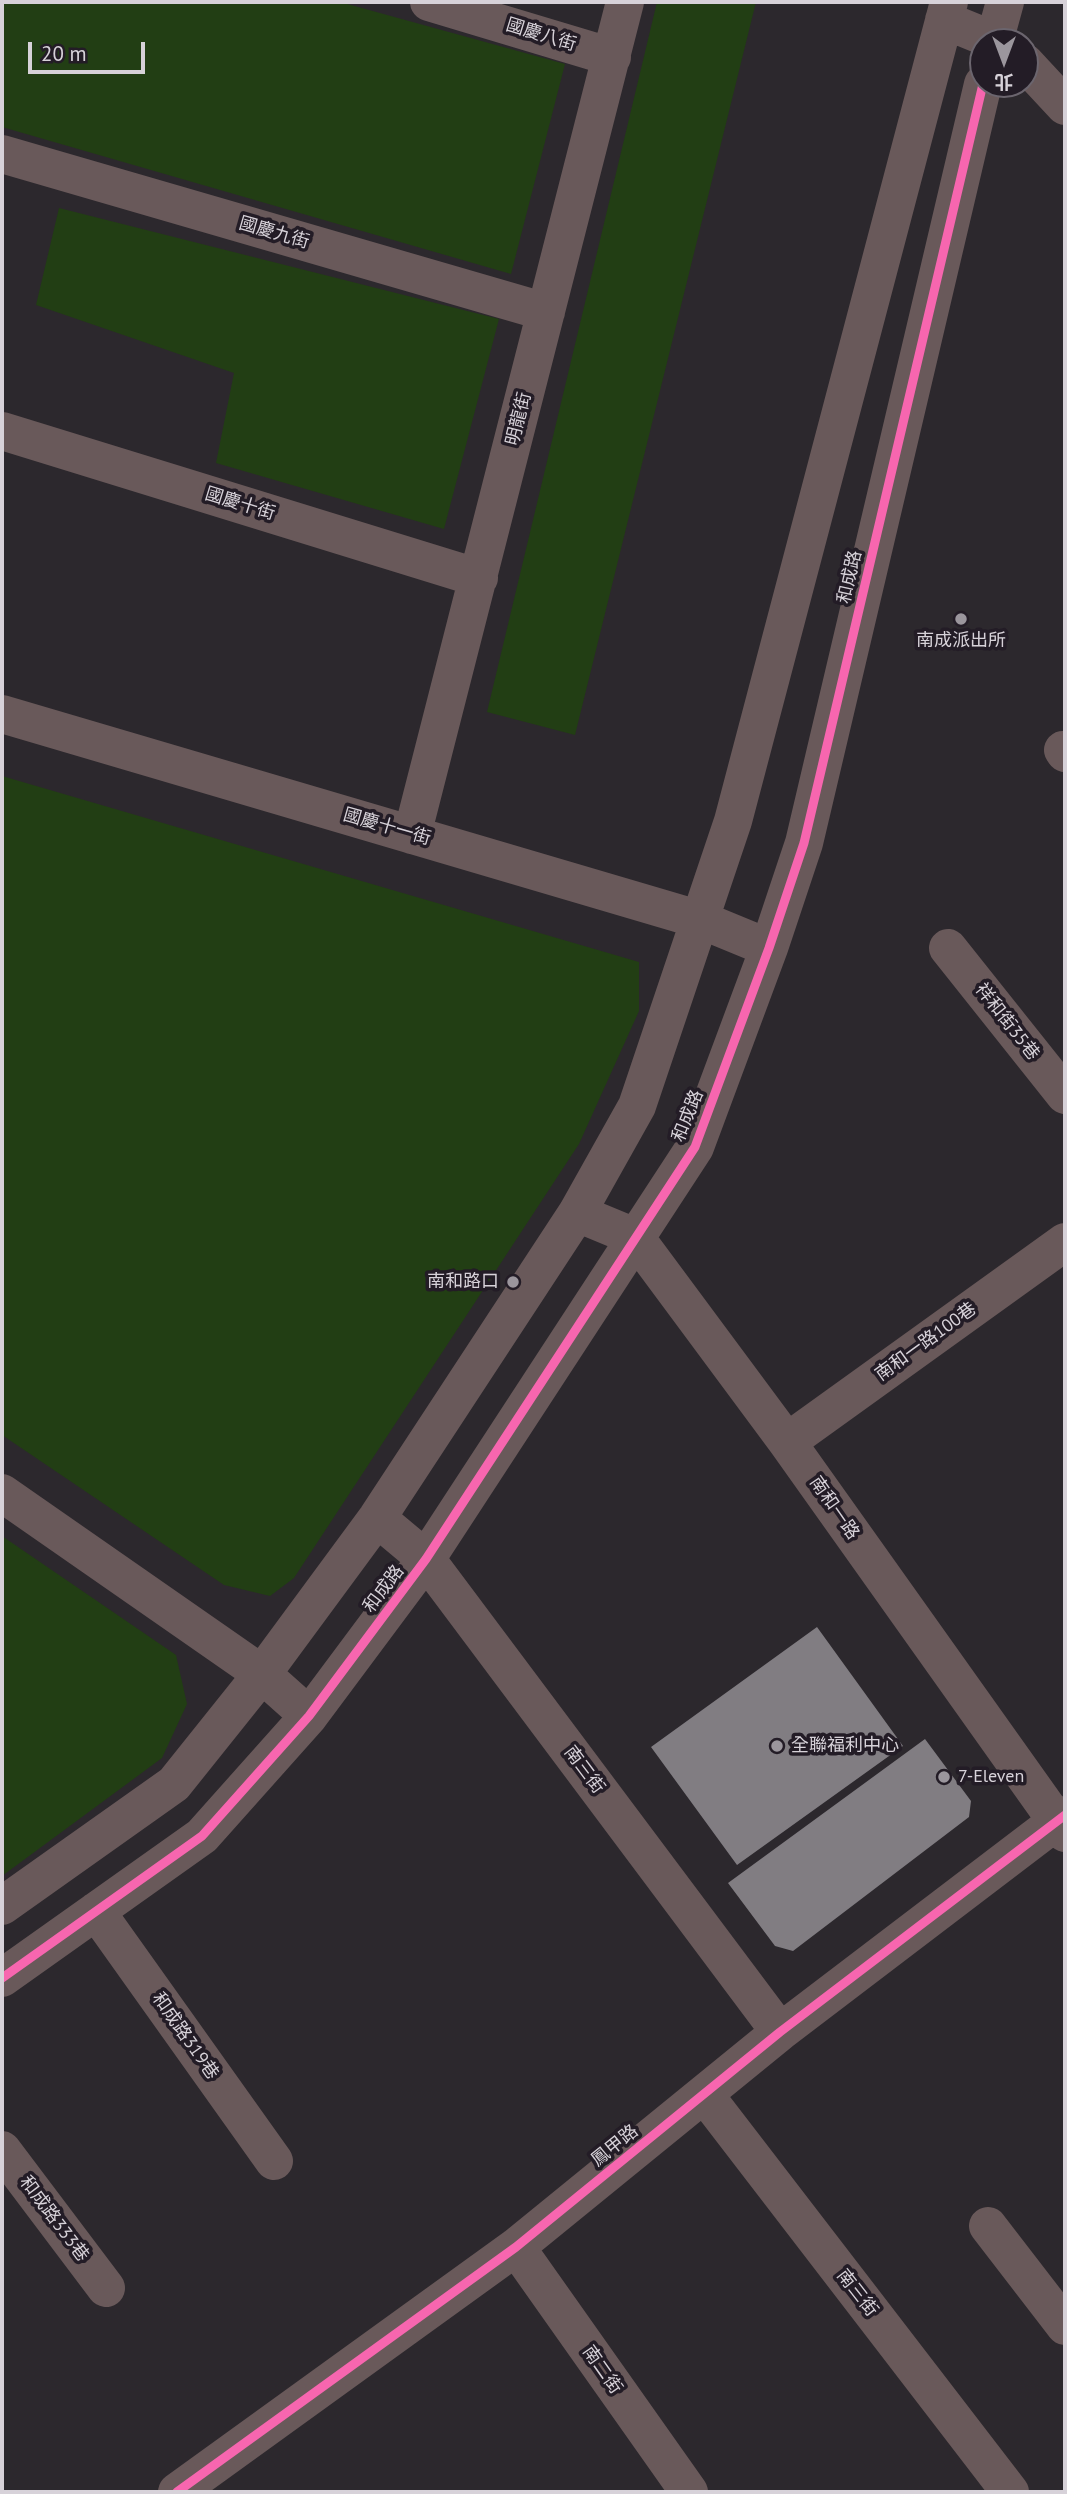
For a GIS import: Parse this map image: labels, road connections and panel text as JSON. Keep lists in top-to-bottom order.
{
  "streets": {
    "street": [
      "國慶八街",
      "國慶九街",
      "明龍街",
      "國慶十街",
      "和成路",
      "國慶十一街",
      "祥和街35巷",
      "南和一路100巷",
      "南和一路",
      "南三街",
      "和成路319巷",
      "鳳甲路",
      "和成路333巷",
      "南二街"
    ]
  },
  "crossings": [
    ["國慶八街", "明龍街"],
    ["國慶九街", "明龍街"],
    ["明龍街", "國慶十街"],
    ["明龍街", "國慶十一街"],
    ["和成路", "國慶十一街"],
    ["和成路", "南和一路"],
    ["和成路", "南三街"],
    ["和成路", "和成路319巷"],
    ["南和一路100巷", "南和一路"],
    ["南和一路", "鳳甲路"],
    ["南三街", "鳳甲路"],
    ["鳳甲路", "南二街"]
  ],
  "places": [
    "南成派出所",
    "南和路口",
    "全聯福利中心",
    "7-Eleven"
  ],
  "scale_bar": "20 m",
  "north": "bottom"
}
